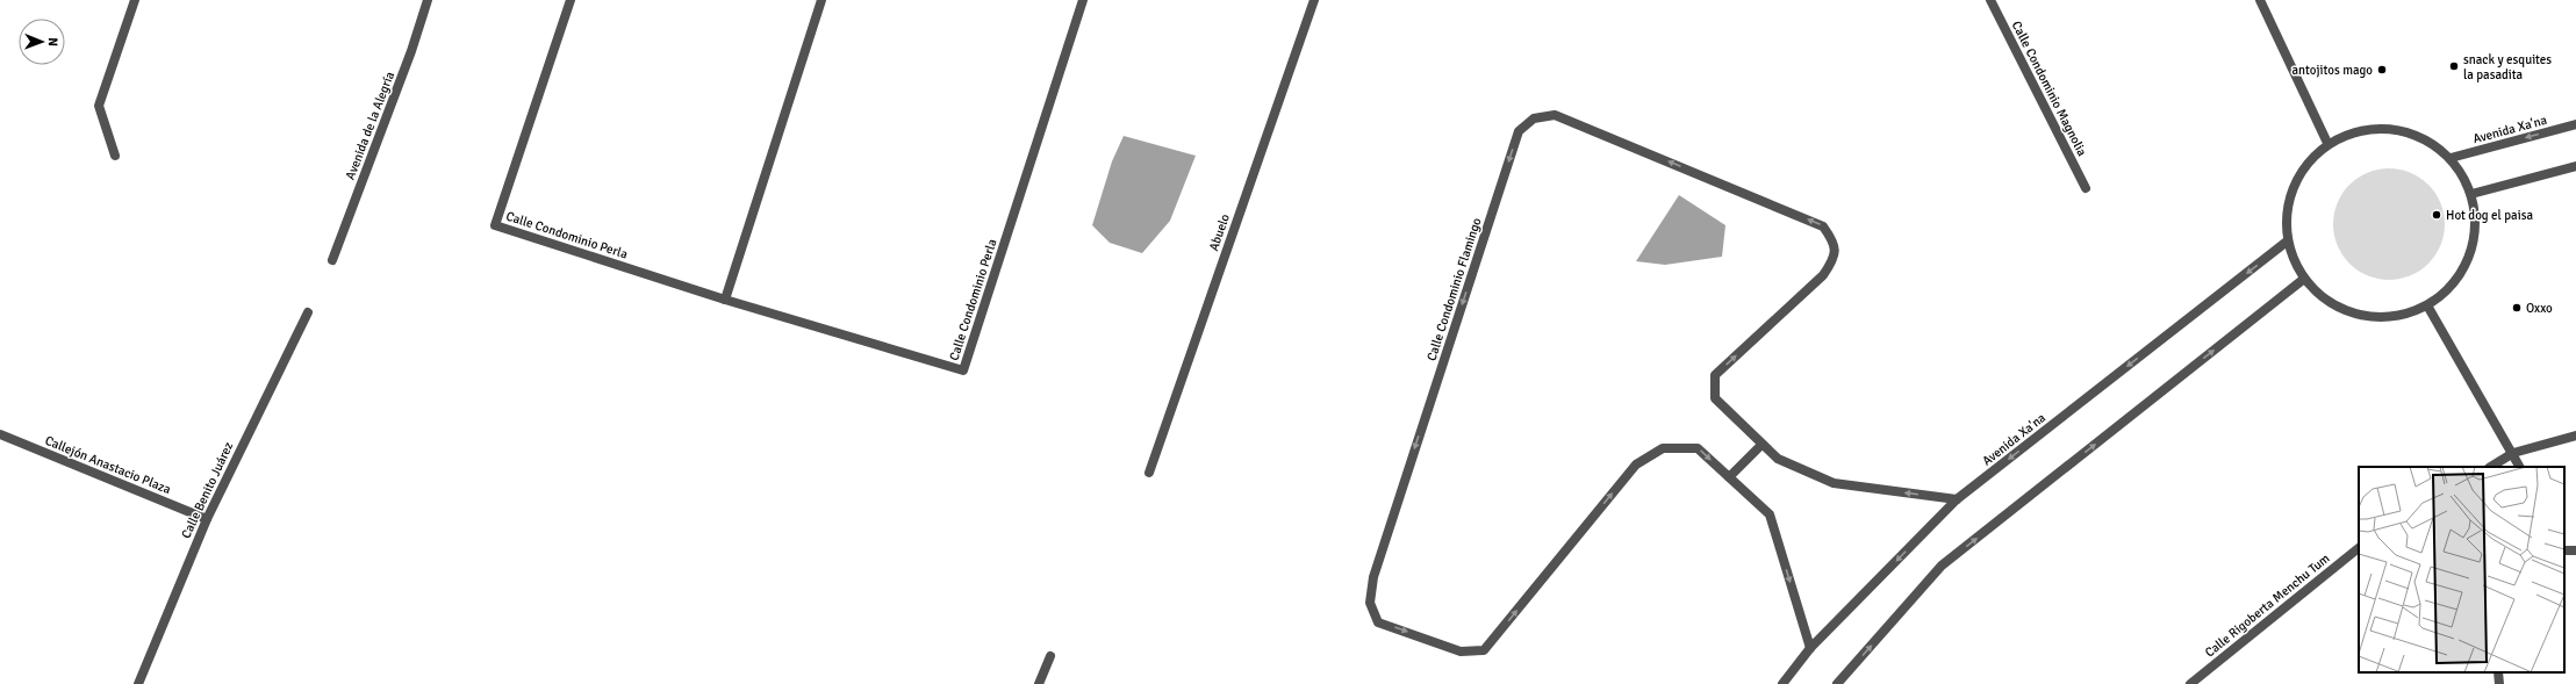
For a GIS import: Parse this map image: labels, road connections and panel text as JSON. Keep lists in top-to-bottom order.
{
  "streets": {
    "street": [
      "Calle Condominio Magnolia",
      "Avenida de la Alegría",
      "Avenida Xa'na",
      "Abuelo",
      "Calle Condominio Perla",
      "Calle Condominio Flamingo",
      "Callejón Anastacio Plaza",
      "Calle Benito Juárez",
      "Calle Rigoberta Menchu Tum"
    ]
  },
  "crossings": [
    ["Callejón Anastacio Plaza", "Calle Benito Juárez"]
  ],
  "places": [
    "snack y esquites la pasadita",
    "antojitos mago",
    "Hot dog el paisa",
    "Oxxo"
  ],
  "north": "right"
}
